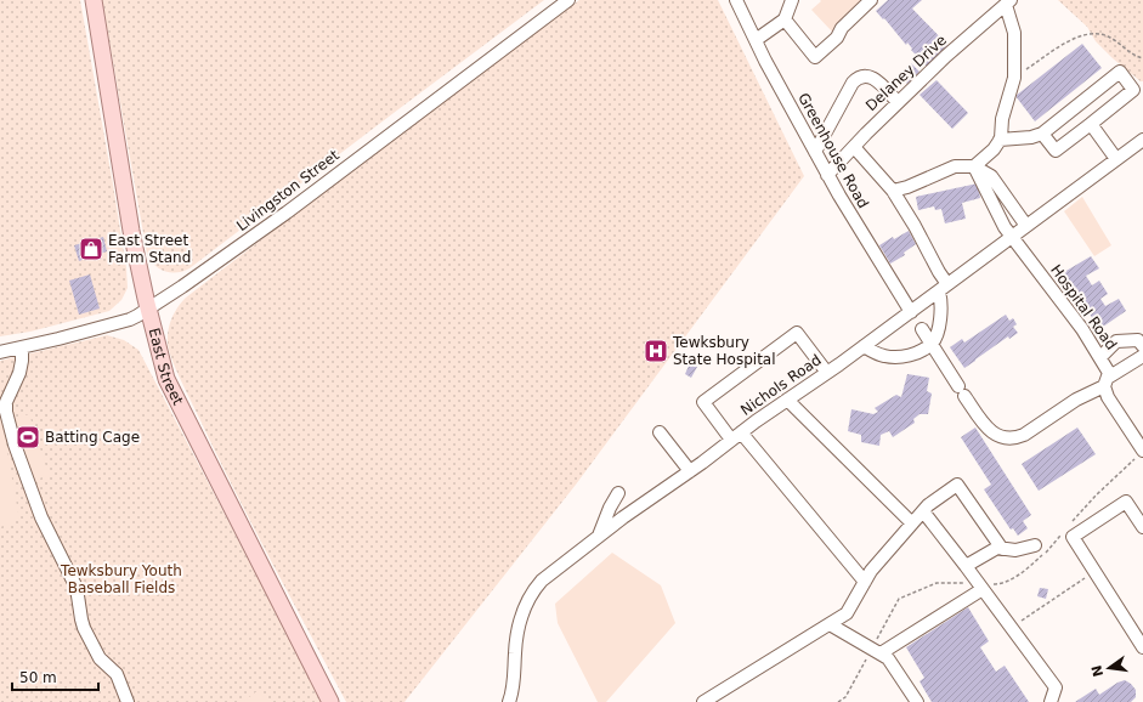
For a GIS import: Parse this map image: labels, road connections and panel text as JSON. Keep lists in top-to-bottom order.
{
  "streets": {
    "main road": ["East Street"],
    "street": [
      "Delaney Drive",
      "Greenhouse Road",
      "Livingston Street",
      "Hospital Road",
      "Nichols Road"
    ]
  },
  "crossings": [
    ["Delaney Drive", "Greenhouse Road"],
    ["Greenhouse Road", "Nichols Road"],
    ["Livingston Street", "East Street"],
    ["Hospital Road", "Nichols Road"]
  ],
  "parks": ["Tewksbury Youth Baseball Fields"],
  "places": {
    "shop": ["East Street Farm Stand"],
    "hospital": ["Tewksbury State Hospital"],
    "sports": ["Batting Cage"]
  },
  "scale_bar": "50 m",
  "north": "left"
}
